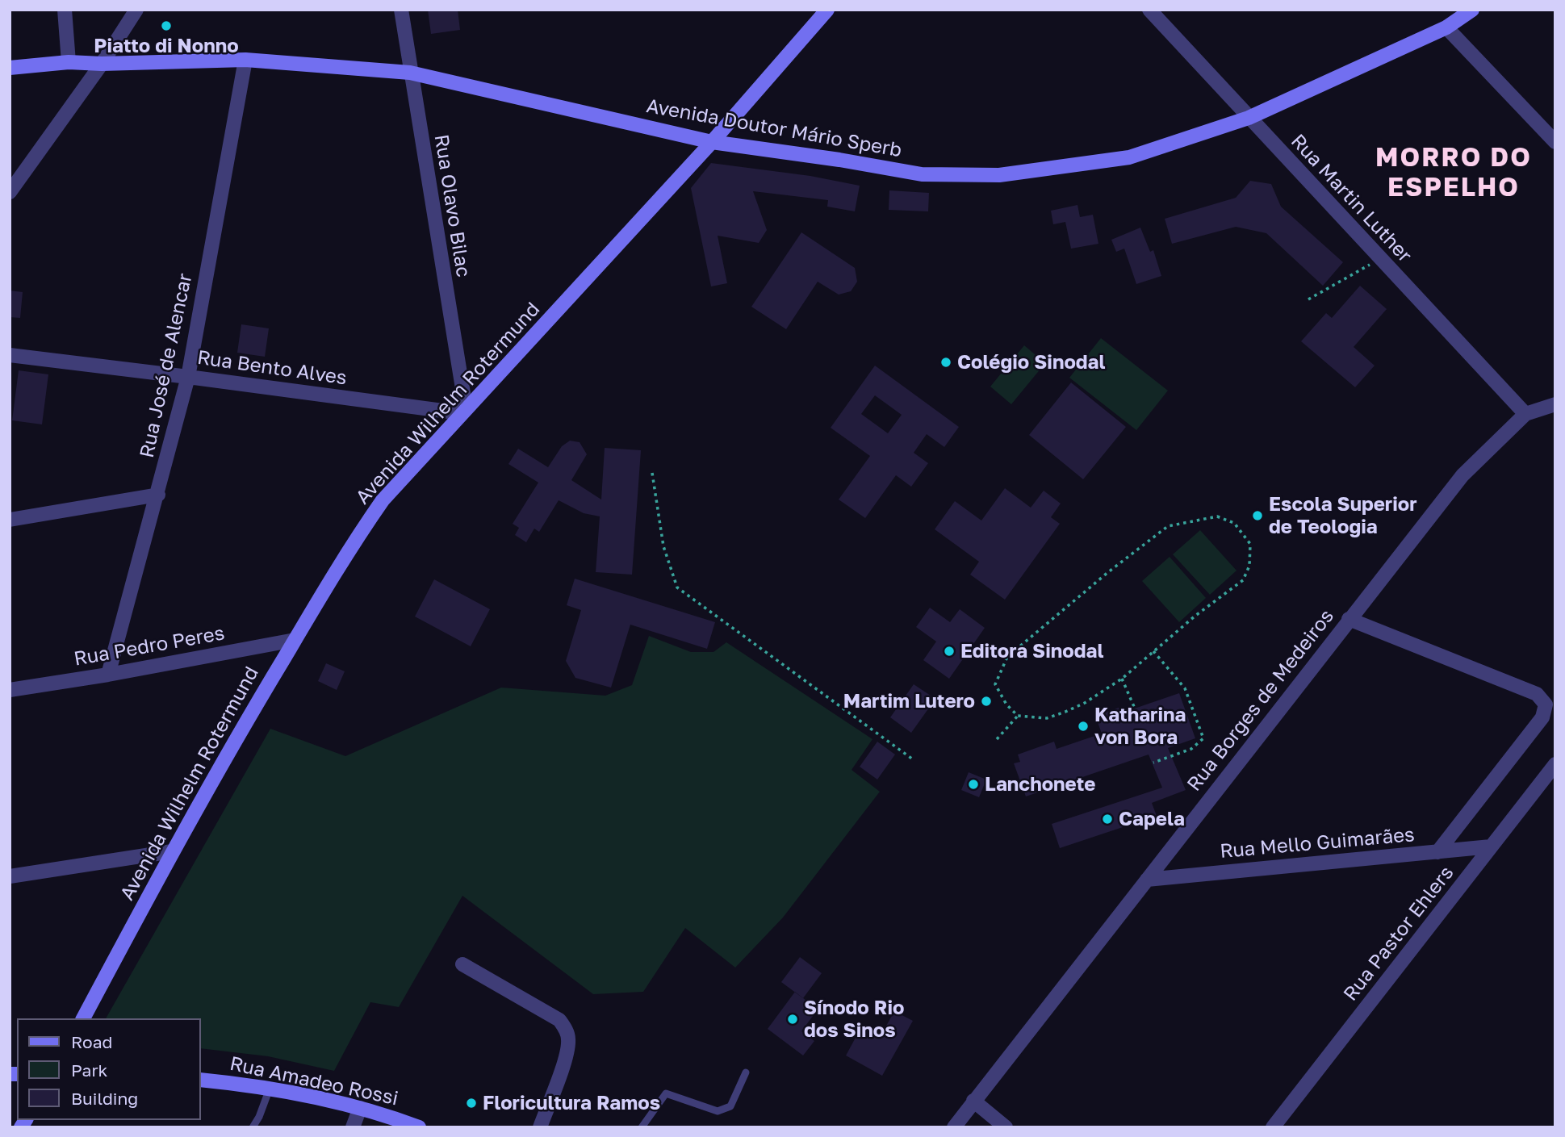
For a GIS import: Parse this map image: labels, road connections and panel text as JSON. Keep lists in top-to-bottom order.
{
  "streets": {
    "street": [
      "Avenida Doutor Mário Sperb",
      "Rua Martin Luther",
      "Rua Olavo Bilac",
      "Rua José de Alencar",
      "Rua Bento Alves",
      "Avenida Wilhelm Rotermund",
      "Rua Pedro Peres",
      "Rua Borges de Medeiros",
      "Rua Mello Guimarães",
      "Rua Pastor Ehlers",
      "Rua Amadeo Rossi"
    ]
  },
  "crossings": [
    ["Avenida Doutor Mário Sperb", "Rua Martin Luther"],
    ["Avenida Doutor Mário Sperb", "Rua Olavo Bilac"],
    ["Avenida Doutor Mário Sperb", "Rua José de Alencar"],
    ["Avenida Doutor Mário Sperb", "Avenida Wilhelm Rotermund"],
    ["Rua Martin Luther", "Rua Borges de Medeiros"],
    ["Rua Olavo Bilac", "Rua Bento Alves"],
    ["Rua Olavo Bilac", "Avenida Wilhelm Rotermund"],
    ["Rua José de Alencar", "Rua Bento Alves"],
    ["Rua José de Alencar", "Rua Pedro Peres"],
    ["Rua Bento Alves", "Avenida Wilhelm Rotermund"],
    ["Avenida Wilhelm Rotermund", "Rua Pedro Peres"],
    ["Rua Borges de Medeiros", "Rua Mello Guimarães"],
    ["Rua Mello Guimarães", "Rua Pastor Ehlers"]
  ],
  "districts": ["MORRO DO ESPELHO"],
  "places": [
    "Piatto di Nonno",
    "Colégio Sinodal",
    "Escola Superior de Teologia",
    "Editora Sinodal",
    "Martim Lutero",
    "Katharina von Bora",
    "Lanchonete",
    "Capela",
    "Sínodo Rio dos Sinos",
    "Floricultura Ramos"
  ],
  "legend": ["Road", "Park", "Building"]
}
